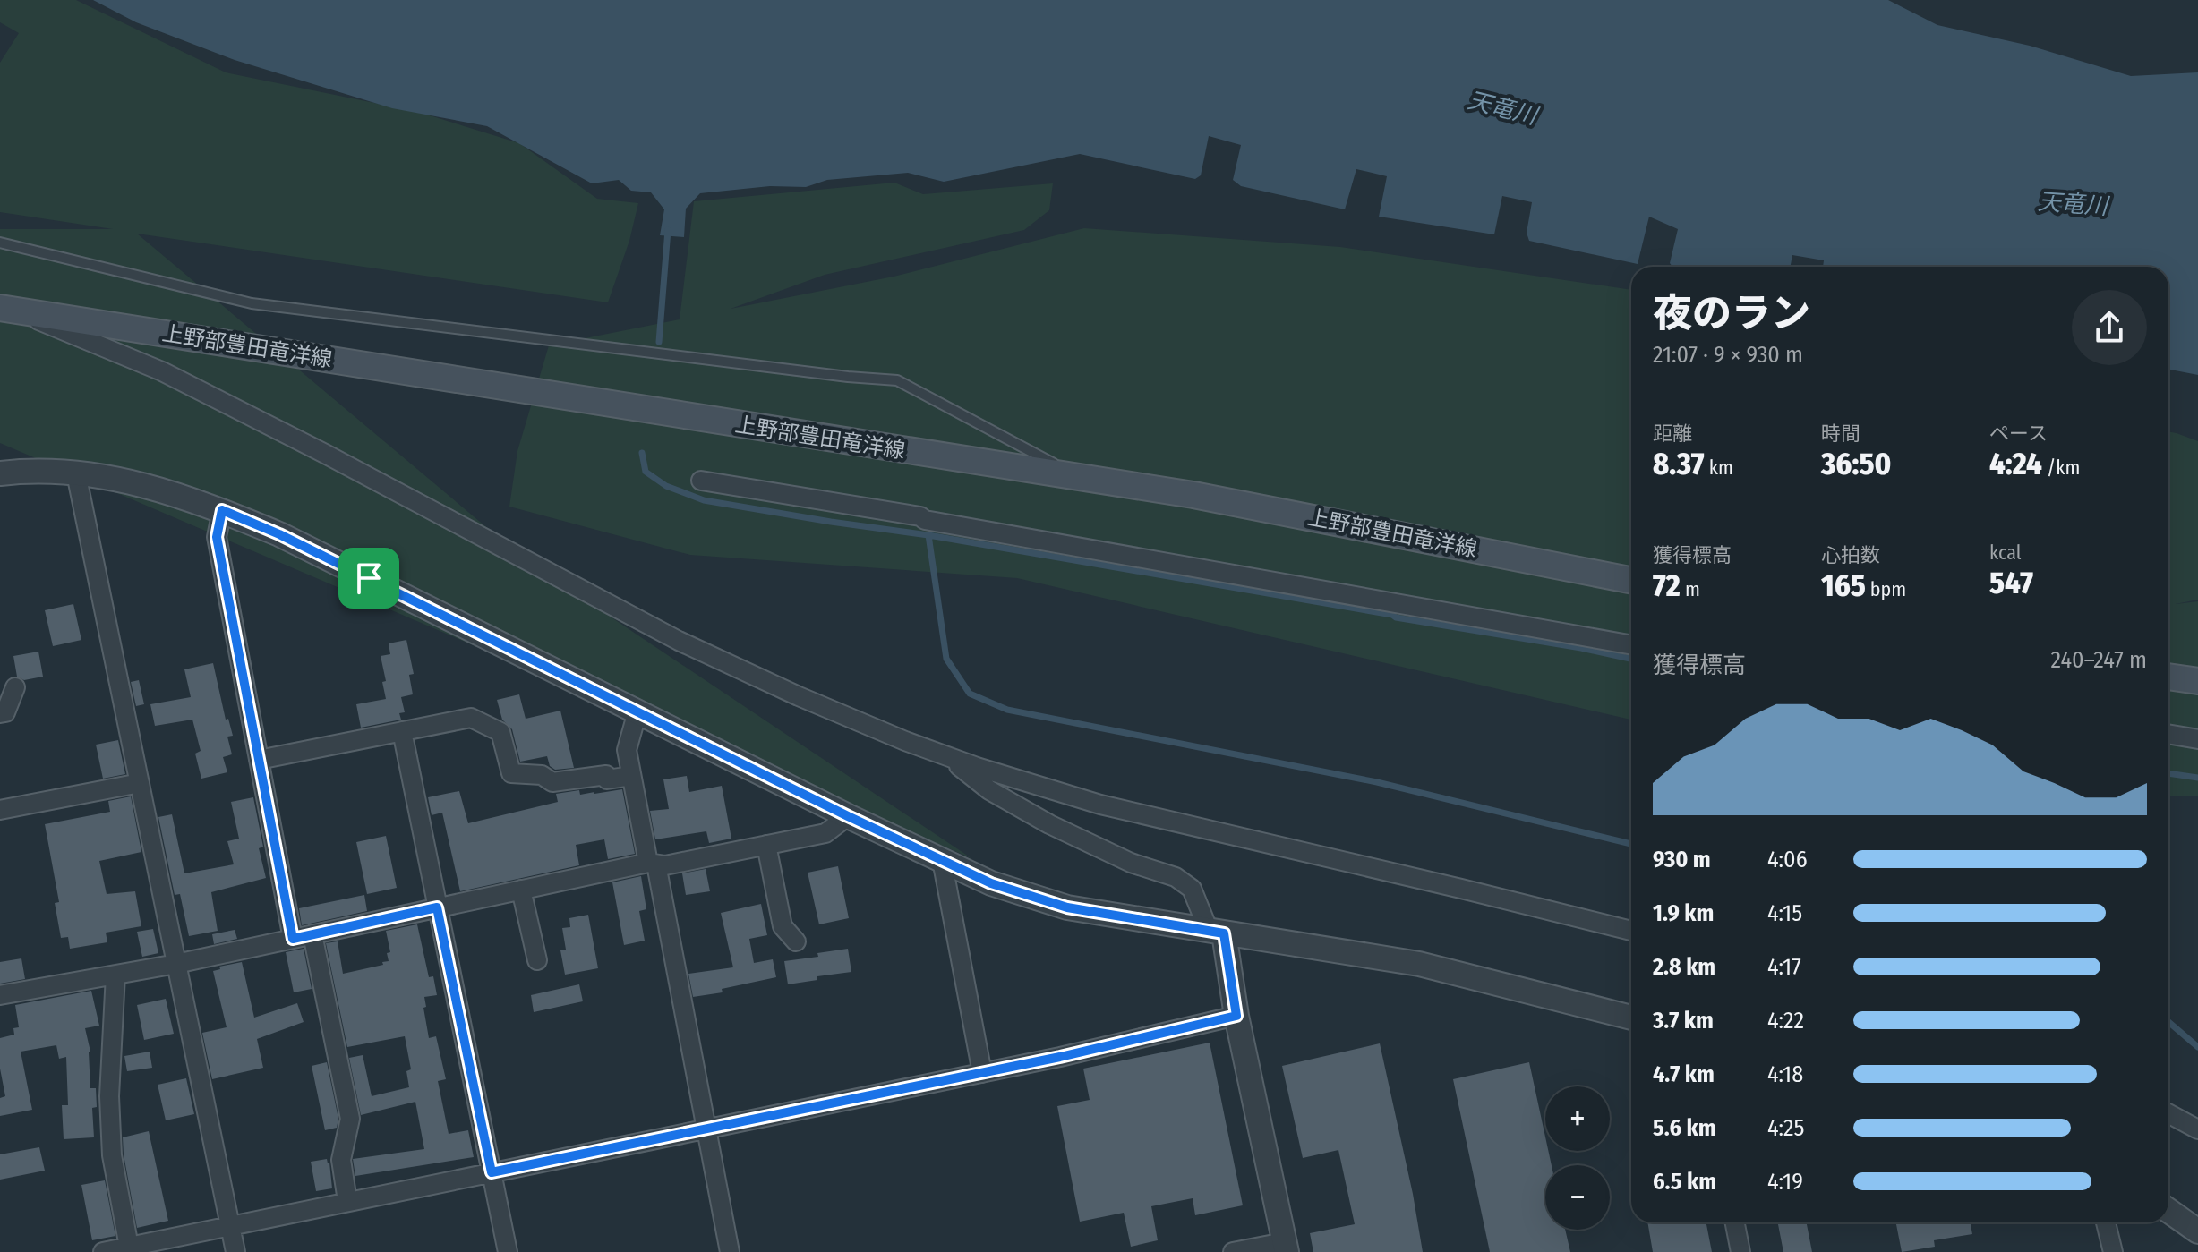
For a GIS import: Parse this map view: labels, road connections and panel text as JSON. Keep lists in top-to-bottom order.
{
  "streets": {
    "main road": ["上野部豊田竜洋線"]
  },
  "water": ["天竜川"],
  "page": {
    "heading": ["夜のラン", "21:07 · 9 × 930 m"],
    "stats": [
      ["距離", "8.37 km"],
      ["時間", "36:50"],
      ["ペース", "4:24 /km"],
      ["獲得標高", "72 m"],
      ["心拍数", "165 bpm"],
      ["kcal", "547"]
    ],
    "chart": ["獲得標高", "240–247 m"],
    "list": [
      {
        "name": "930 m",
        "note": "4:06"
      },
      {
        "name": "1.9 km",
        "note": "4:15"
      },
      {
        "name": "2.8 km",
        "note": "4:17"
      },
      {
        "name": "3.7 km",
        "note": "4:22"
      },
      {
        "name": "4.7 km",
        "note": "4:18"
      },
      {
        "name": "5.6 km",
        "note": "4:25"
      },
      {
        "name": "6.5 km",
        "note": "4:19"
      }
    ],
    "map_buttons": ["+", "−"]
  }
}
